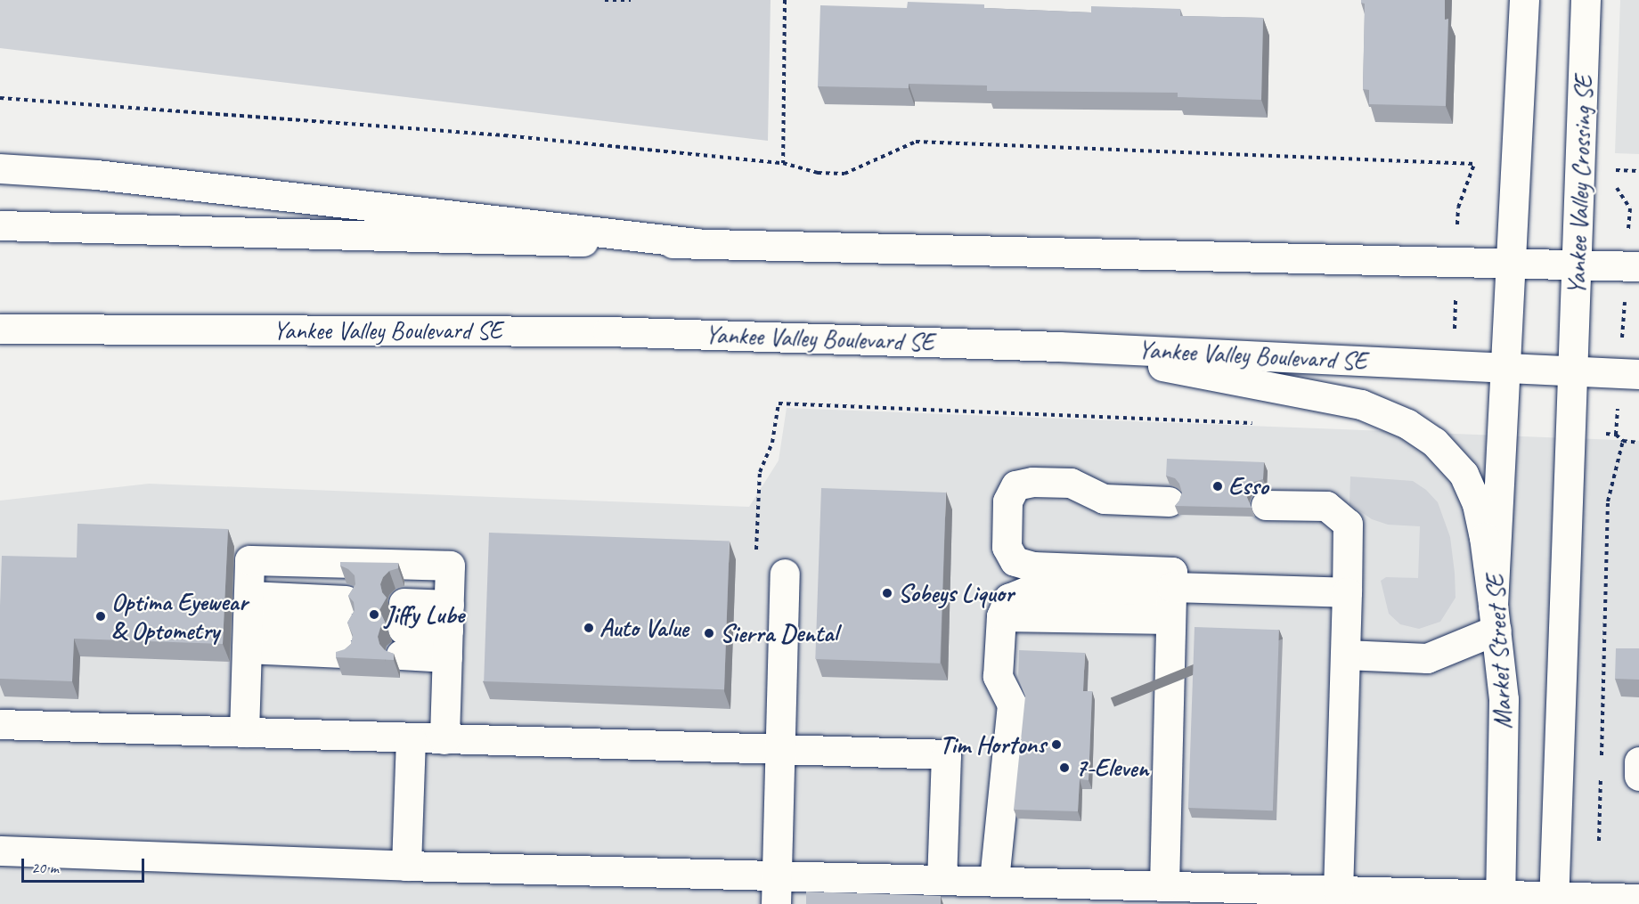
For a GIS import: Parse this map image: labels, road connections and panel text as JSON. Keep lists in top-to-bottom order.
{
  "streets": {
    "main road": ["Yankee Valley Crossing SE", "Yankee Valley Boulevard SE", "Market Street SE"]
  },
  "crossings": [
    ["Yankee Valley Crossing SE", "Yankee Valley Boulevard SE"],
    ["Yankee Valley Boulevard SE", "Market Street SE"]
  ],
  "places": [
    "Esso",
    "Sobeys Liquor",
    "Jiffy Lube",
    "Optima Eyewear & Optometry",
    "Auto Value",
    "Sierra Dental",
    "Tim Hortons",
    "7-Eleven"
  ],
  "scale_bar": "20 m"
}
